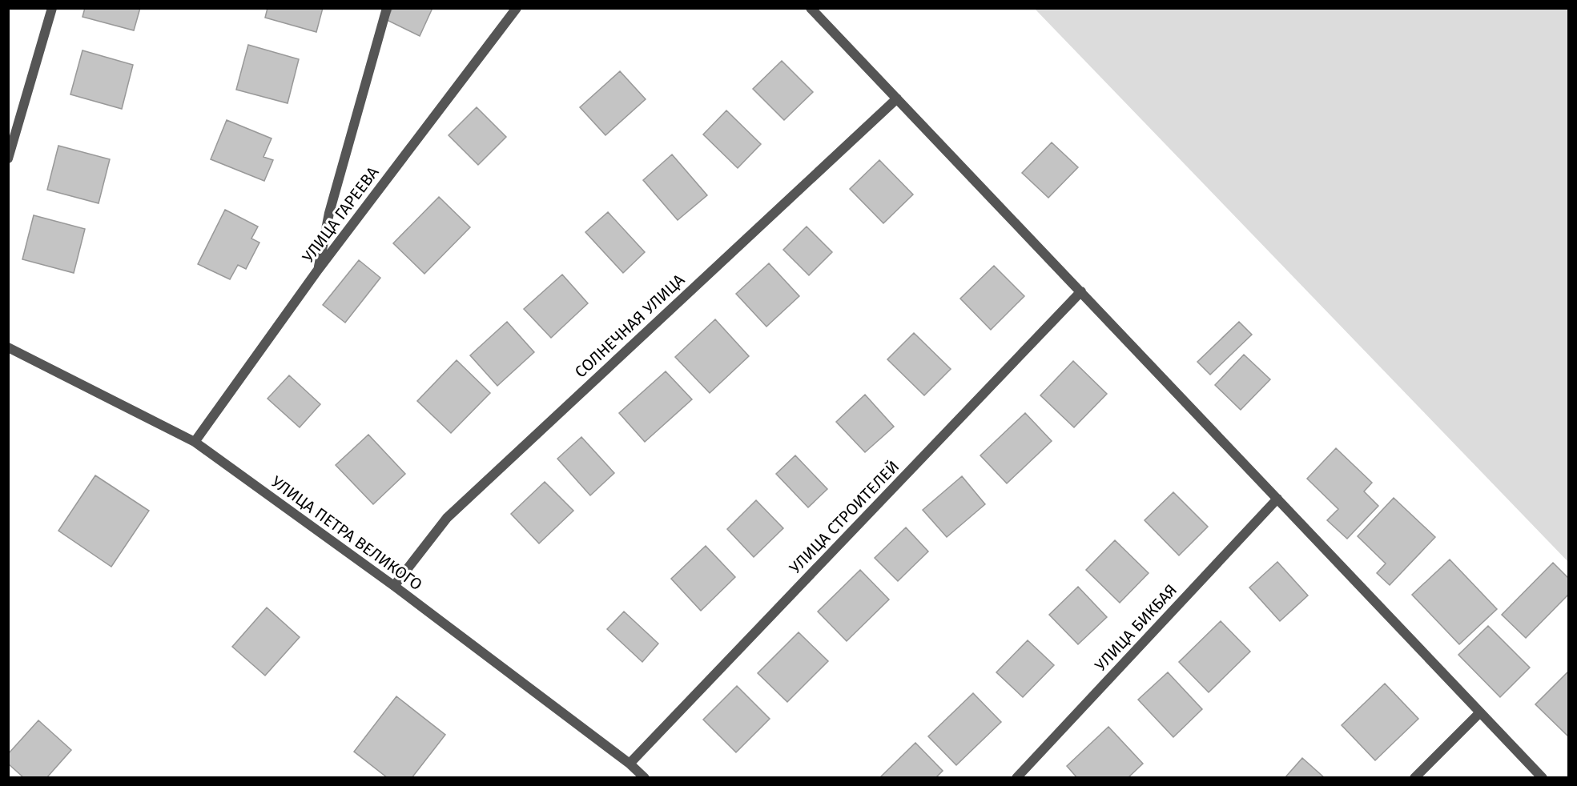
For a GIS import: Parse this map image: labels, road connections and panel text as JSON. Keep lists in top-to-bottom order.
{
  "streets": {
    "street": [
      "УЛИЦА ГАРЕЕВА",
      "СОЛНЕЧНАЯ УЛИЦА",
      "УЛИЦА СТРОИТЕЛЕЙ",
      "УЛИЦА ПЕТРА ВЕЛИКОГО",
      "УЛИЦА БИКБАЯ"
    ]
  },
  "crossings": [
    ["УЛИЦА ГАРЕЕВА", "УЛИЦА ПЕТРА ВЕЛИКОГО"],
    ["СОЛНЕЧНАЯ УЛИЦА", "УЛИЦА ПЕТРА ВЕЛИКОГО"],
    ["УЛИЦА СТРОИТЕЛЕЙ", "УЛИЦА ПЕТРА ВЕЛИКОГО"]
  ]
}
